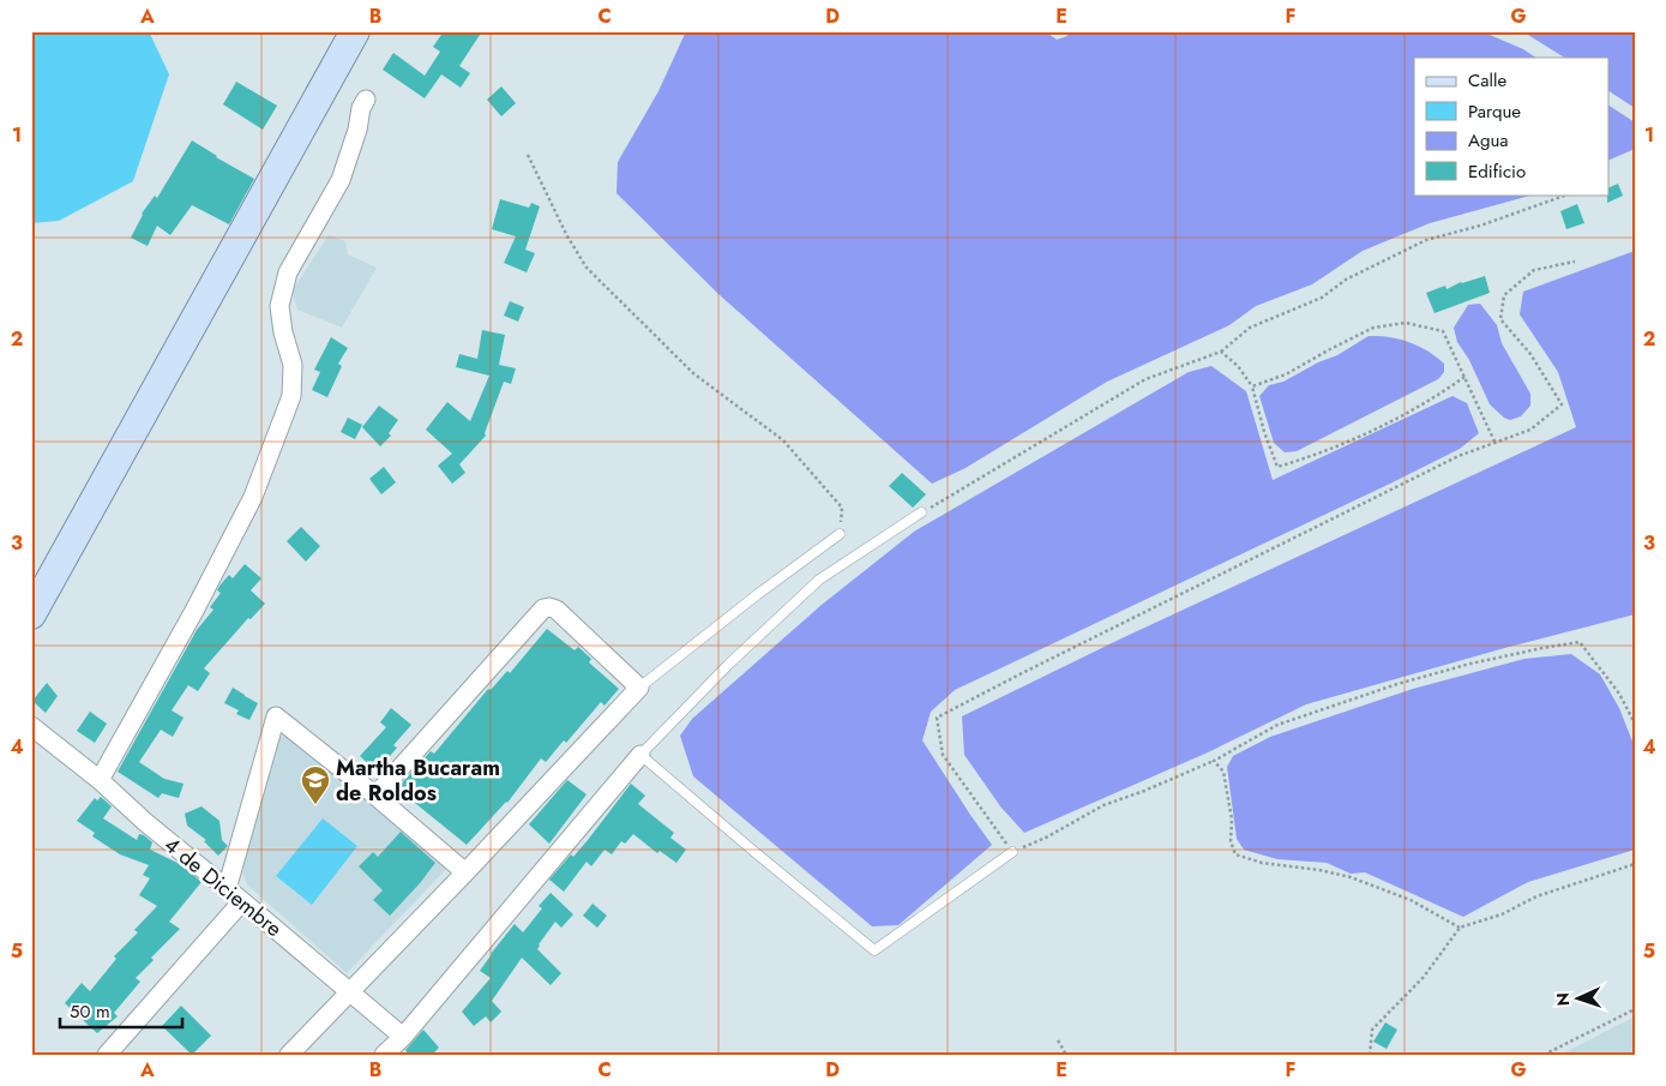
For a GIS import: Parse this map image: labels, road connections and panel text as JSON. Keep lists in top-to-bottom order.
{
  "streets": {
    "street": ["4 de Diciembre"]
  },
  "places": {
    "school or university": ["Martha Bucaram de Roldos"]
  },
  "legend": [
    "Calle",
    "Parque",
    "Agua",
    "Edificio"
  ],
  "scale_bar": "50 m",
  "north": "left",
  "grid": {
    "columns": [
      "A",
      "B",
      "C",
      "D",
      "E",
      "F",
      "G"
    ],
    "rows": [
      "1",
      "2",
      "3",
      "4",
      "5"
    ]
  }
}
